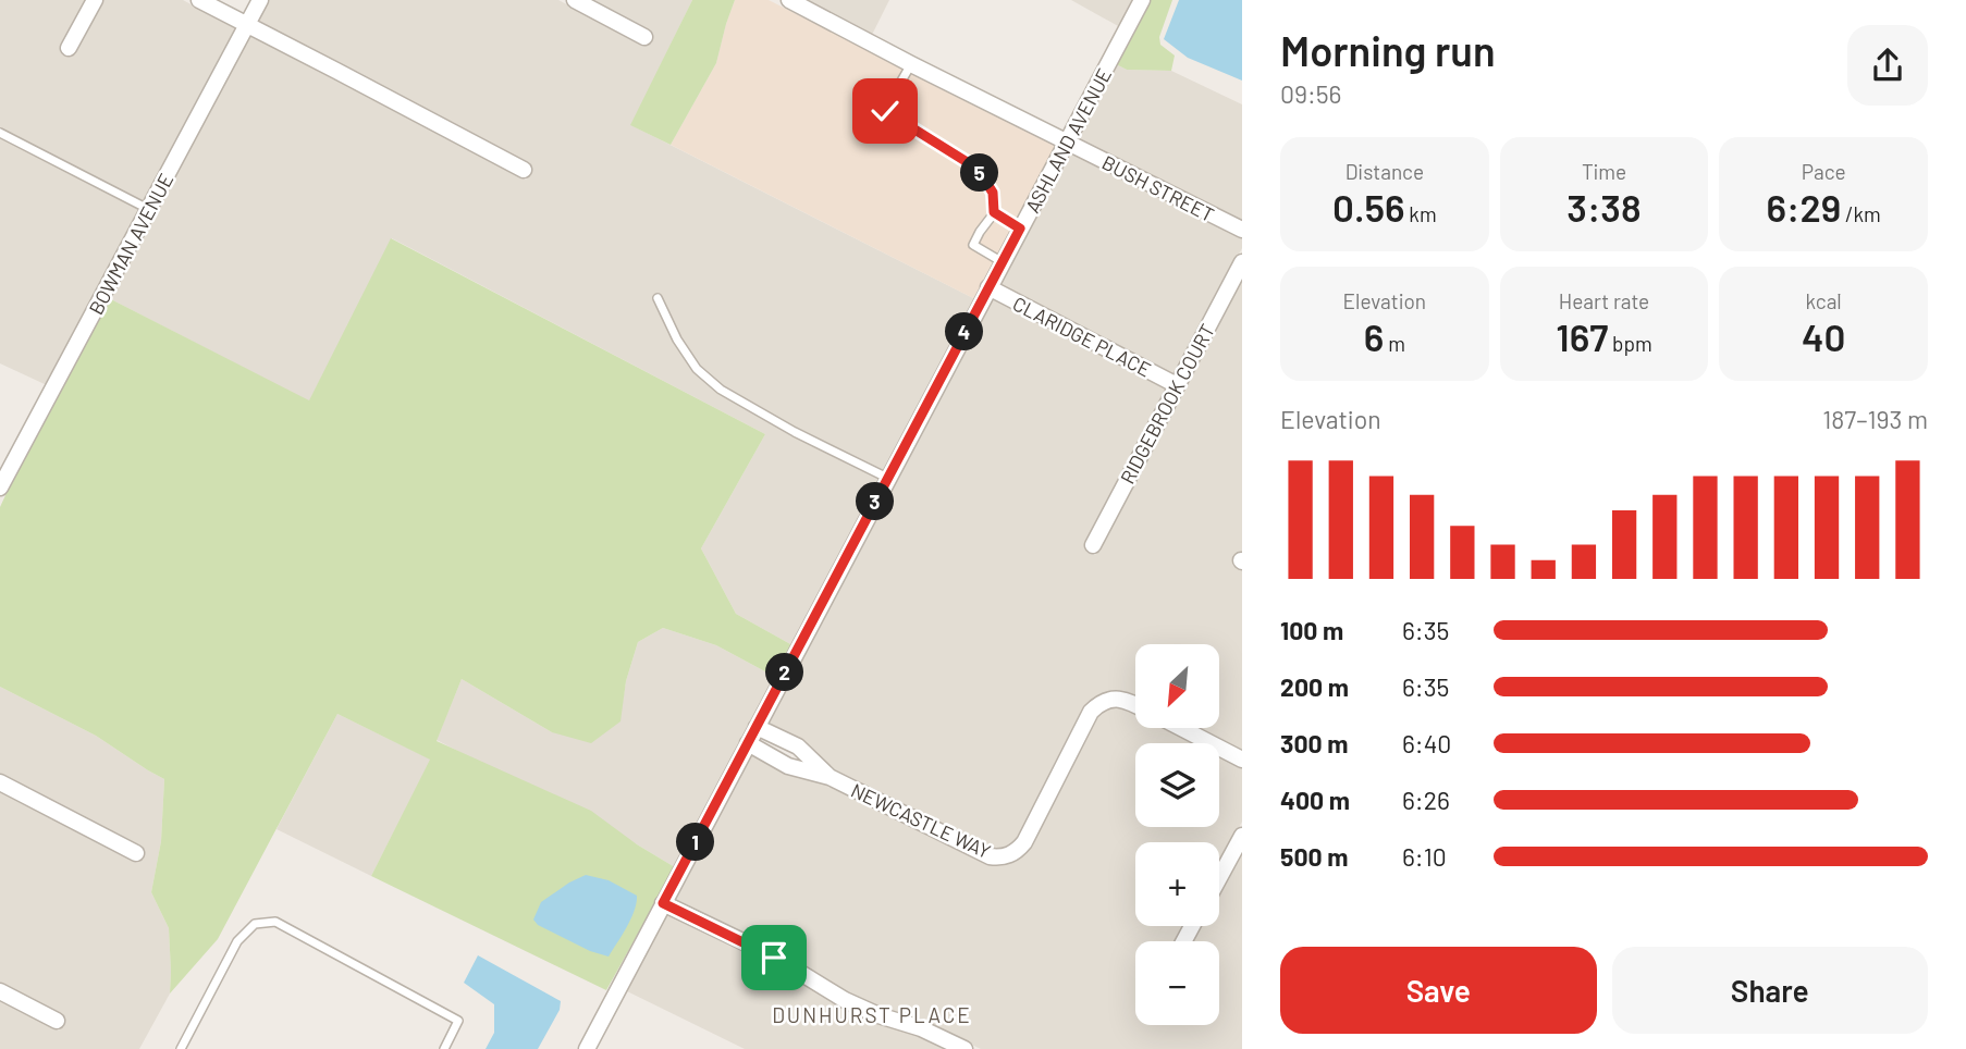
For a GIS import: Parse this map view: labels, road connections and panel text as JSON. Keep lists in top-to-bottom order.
{
  "streets": {
    "street": [
      "ASHLAND AVENUE",
      "BUSH STREET",
      "BOWMAN AVENUE",
      "CLARIDGE PLACE",
      "RIDGEBROOK COURT",
      "NEWCASTLE WAY"
    ]
  },
  "crossings": [
    ["ASHLAND AVENUE", "BUSH STREET"],
    ["ASHLAND AVENUE", "CLARIDGE PLACE"],
    ["ASHLAND AVENUE", "NEWCASTLE WAY"],
    ["CLARIDGE PLACE", "RIDGEBROOK COURT"]
  ],
  "districts": ["DUNHURST PLACE"],
  "north": "bottom left",
  "page": {
    "heading": ["Morning run", "09:56"],
    "stats": [
      ["Distance", "0.56 km"],
      ["Time", "3:38"],
      ["Pace", "6:29 /km"],
      ["Elevation", "6 m"],
      ["Heart rate", "167 bpm"],
      ["kcal", "40"]
    ],
    "pins": [
      "5",
      "4",
      "3",
      "2",
      "1"
    ],
    "chart": ["Elevation", "187–193 m"],
    "list": [
      {
        "name": "100 m",
        "note": "6:35"
      },
      {
        "name": "200 m",
        "note": "6:35"
      },
      {
        "name": "300 m",
        "note": "6:40"
      },
      {
        "name": "400 m",
        "note": "6:26"
      },
      {
        "name": "500 m",
        "note": "6:10"
      }
    ],
    "map_buttons": ["+", "−"],
    "buttons": ["Save", "Share"]
  }
}
